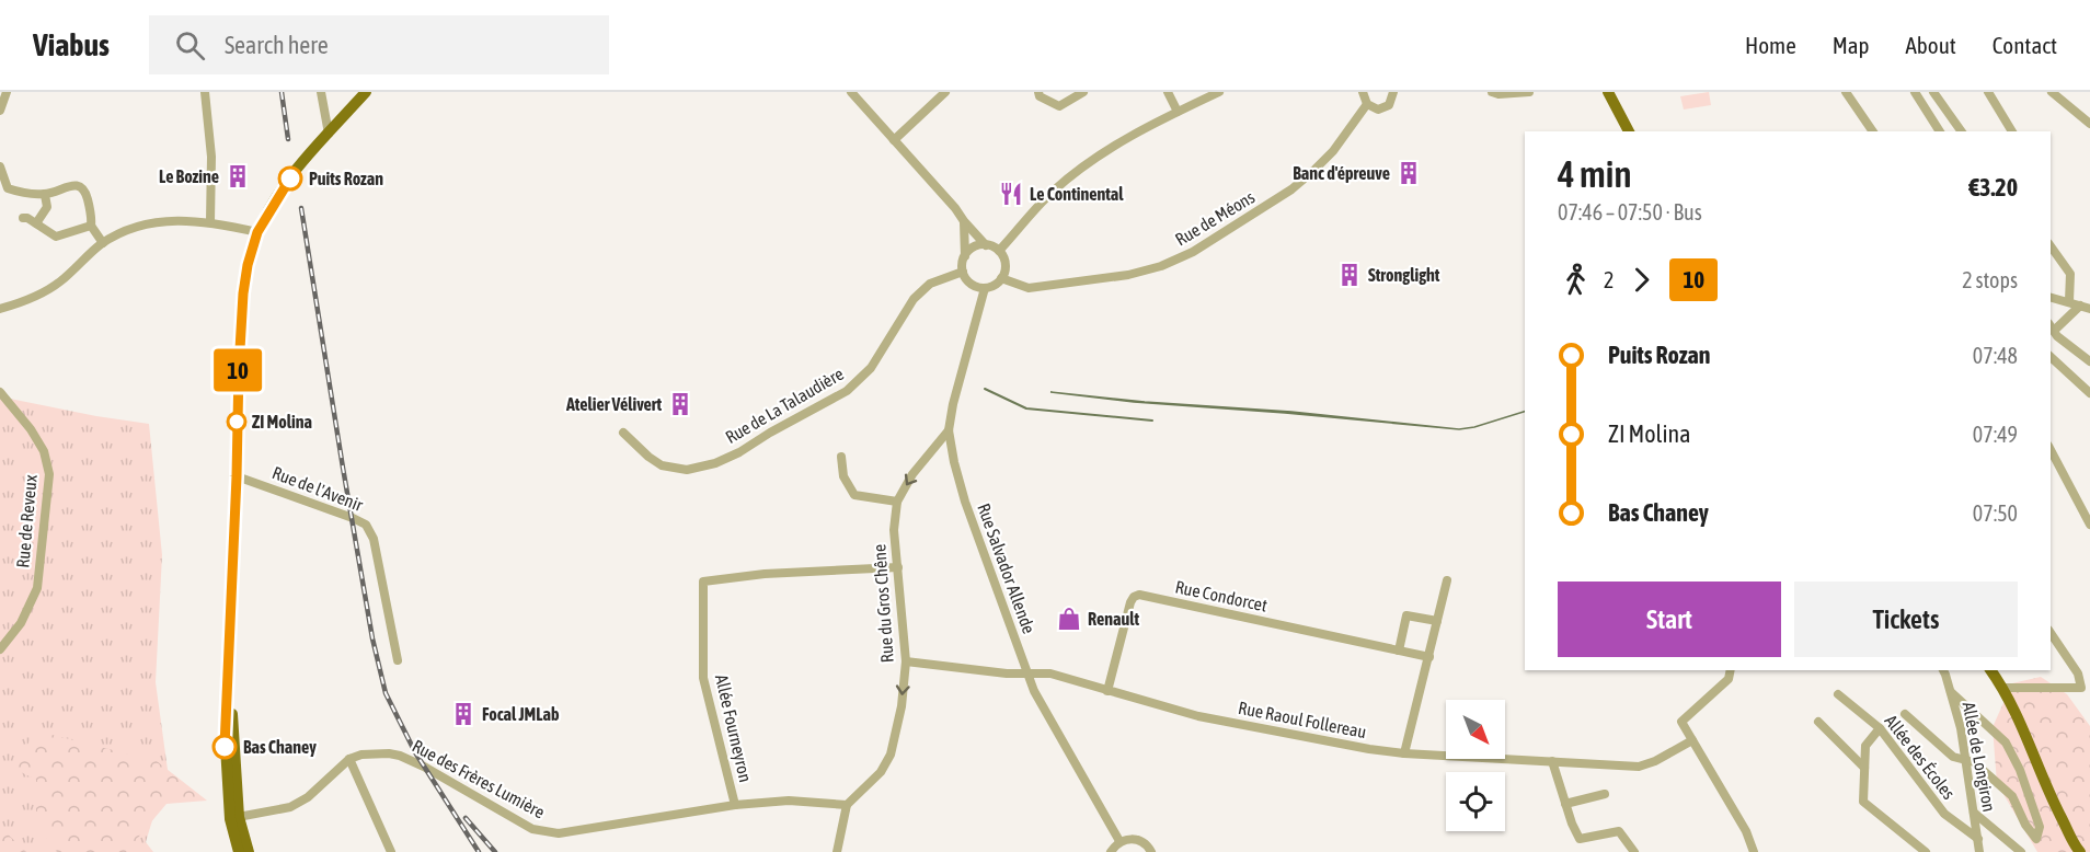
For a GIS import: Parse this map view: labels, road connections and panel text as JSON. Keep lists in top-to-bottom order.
{
  "streets": {
    "street": [
      "Rue de Méons",
      "Rue de La Talaudière",
      "Rue de l'Avenir",
      "Rue de Reveux",
      "Rue Salvador Allende",
      "Rue Condorcet",
      "Rue du Gros Chêne",
      "Rue Raoul Follereau",
      "Allée Fourneyron",
      "Allée des Écoles",
      "Allée de Longiron",
      "Rue des Frères Lumière"
    ]
  },
  "crossings": [
    ["Rue de Méons", "Rue de La Talaudière"],
    ["Rue de Méons", "Rue Salvador Allende"],
    ["Rue de La Talaudière", "Rue Salvador Allende"],
    ["Rue Salvador Allende", "Rue du Gros Chêne"],
    ["Rue Salvador Allende", "Rue Raoul Follereau"],
    ["Rue Condorcet", "Rue Raoul Follereau"],
    ["Rue du Gros Chêne", "Rue Raoul Follereau"],
    ["Rue du Gros Chêne", "Allée Fourneyron"],
    ["Rue du Gros Chêne", "Rue des Frères Lumière"],
    ["Allée Fourneyron", "Rue des Frères Lumière"],
    ["Allée des Écoles", "Allée de Longiron"]
  ],
  "one_way": ["Rue du Gros Chêne"],
  "places": {
    "building": [
      "Banc d'épreuve",
      "Le Bozine",
      "Stronglight",
      "Atelier Vélivert",
      "Focal JMLab"
    ],
    "other": ["Puits Rozan", "ZI Molina", "Bas Chaney"],
    "restaurant": ["Le Continental"],
    "shop": ["Renault"]
  },
  "lines": ["bus line 10"],
  "north": "bottom right",
  "page": {
    "header": "Viabus",
    "search": "Search here",
    "nav": [
      "Home",
      "Map",
      "About",
      "Contact"
    ],
    "on_map": "10",
    "heading": ["4 min", "07:46 – 07:50 · Bus", "€3.20"],
    "legs": ["2", "10", "2 stops"],
    "list": [
      {
        "name": "Puits Rozan",
        "value": "07:48"
      },
      {
        "name": "ZI Molina",
        "value": "07:49"
      },
      {
        "name": "Bas Chaney",
        "value": "07:50"
      }
    ],
    "buttons": ["Start", "Tickets"]
  }
}
